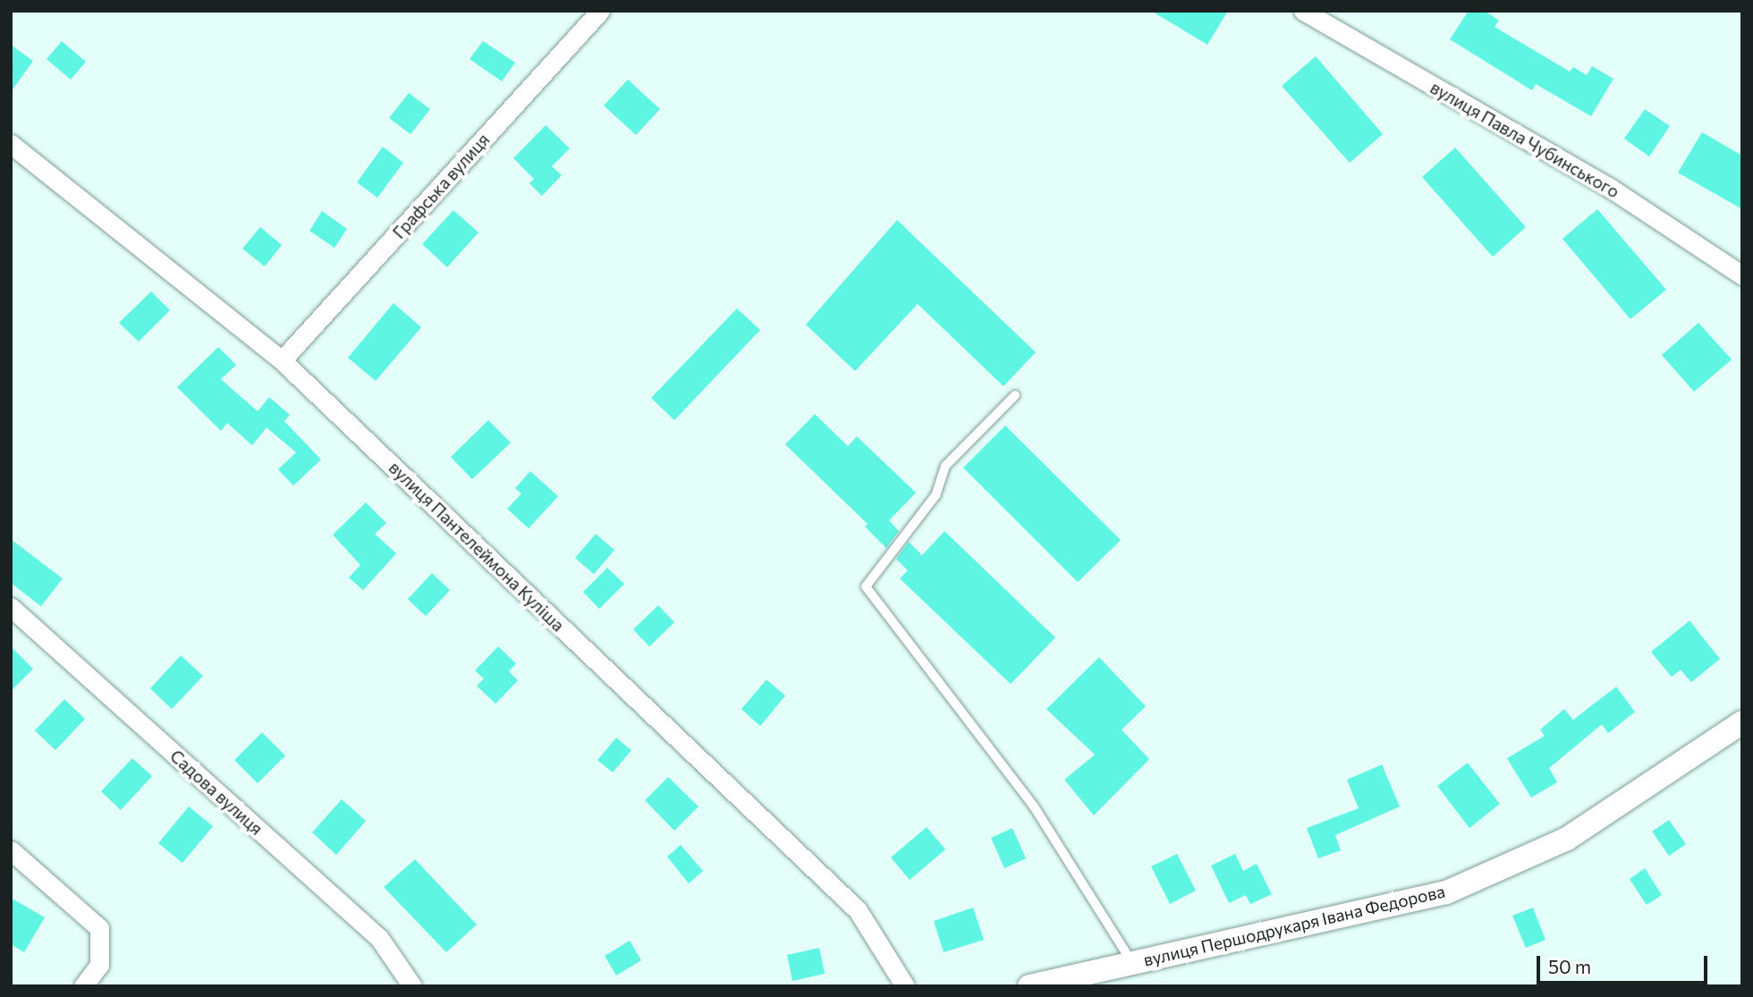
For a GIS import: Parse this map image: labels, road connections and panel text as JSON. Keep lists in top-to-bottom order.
{
  "streets": {
    "street": [
      "вулиця Павла Чубинського",
      "Графська вулиця",
      "вулиця Пантелеймона Куліша",
      "Садова вулиця",
      "вулиця Першодрукаря Івана Федорова"
    ]
  },
  "crossings": [
    ["Графська вулиця", "вулиця Пантелеймона Куліша"]
  ],
  "scale_bar": "50 m"
}
